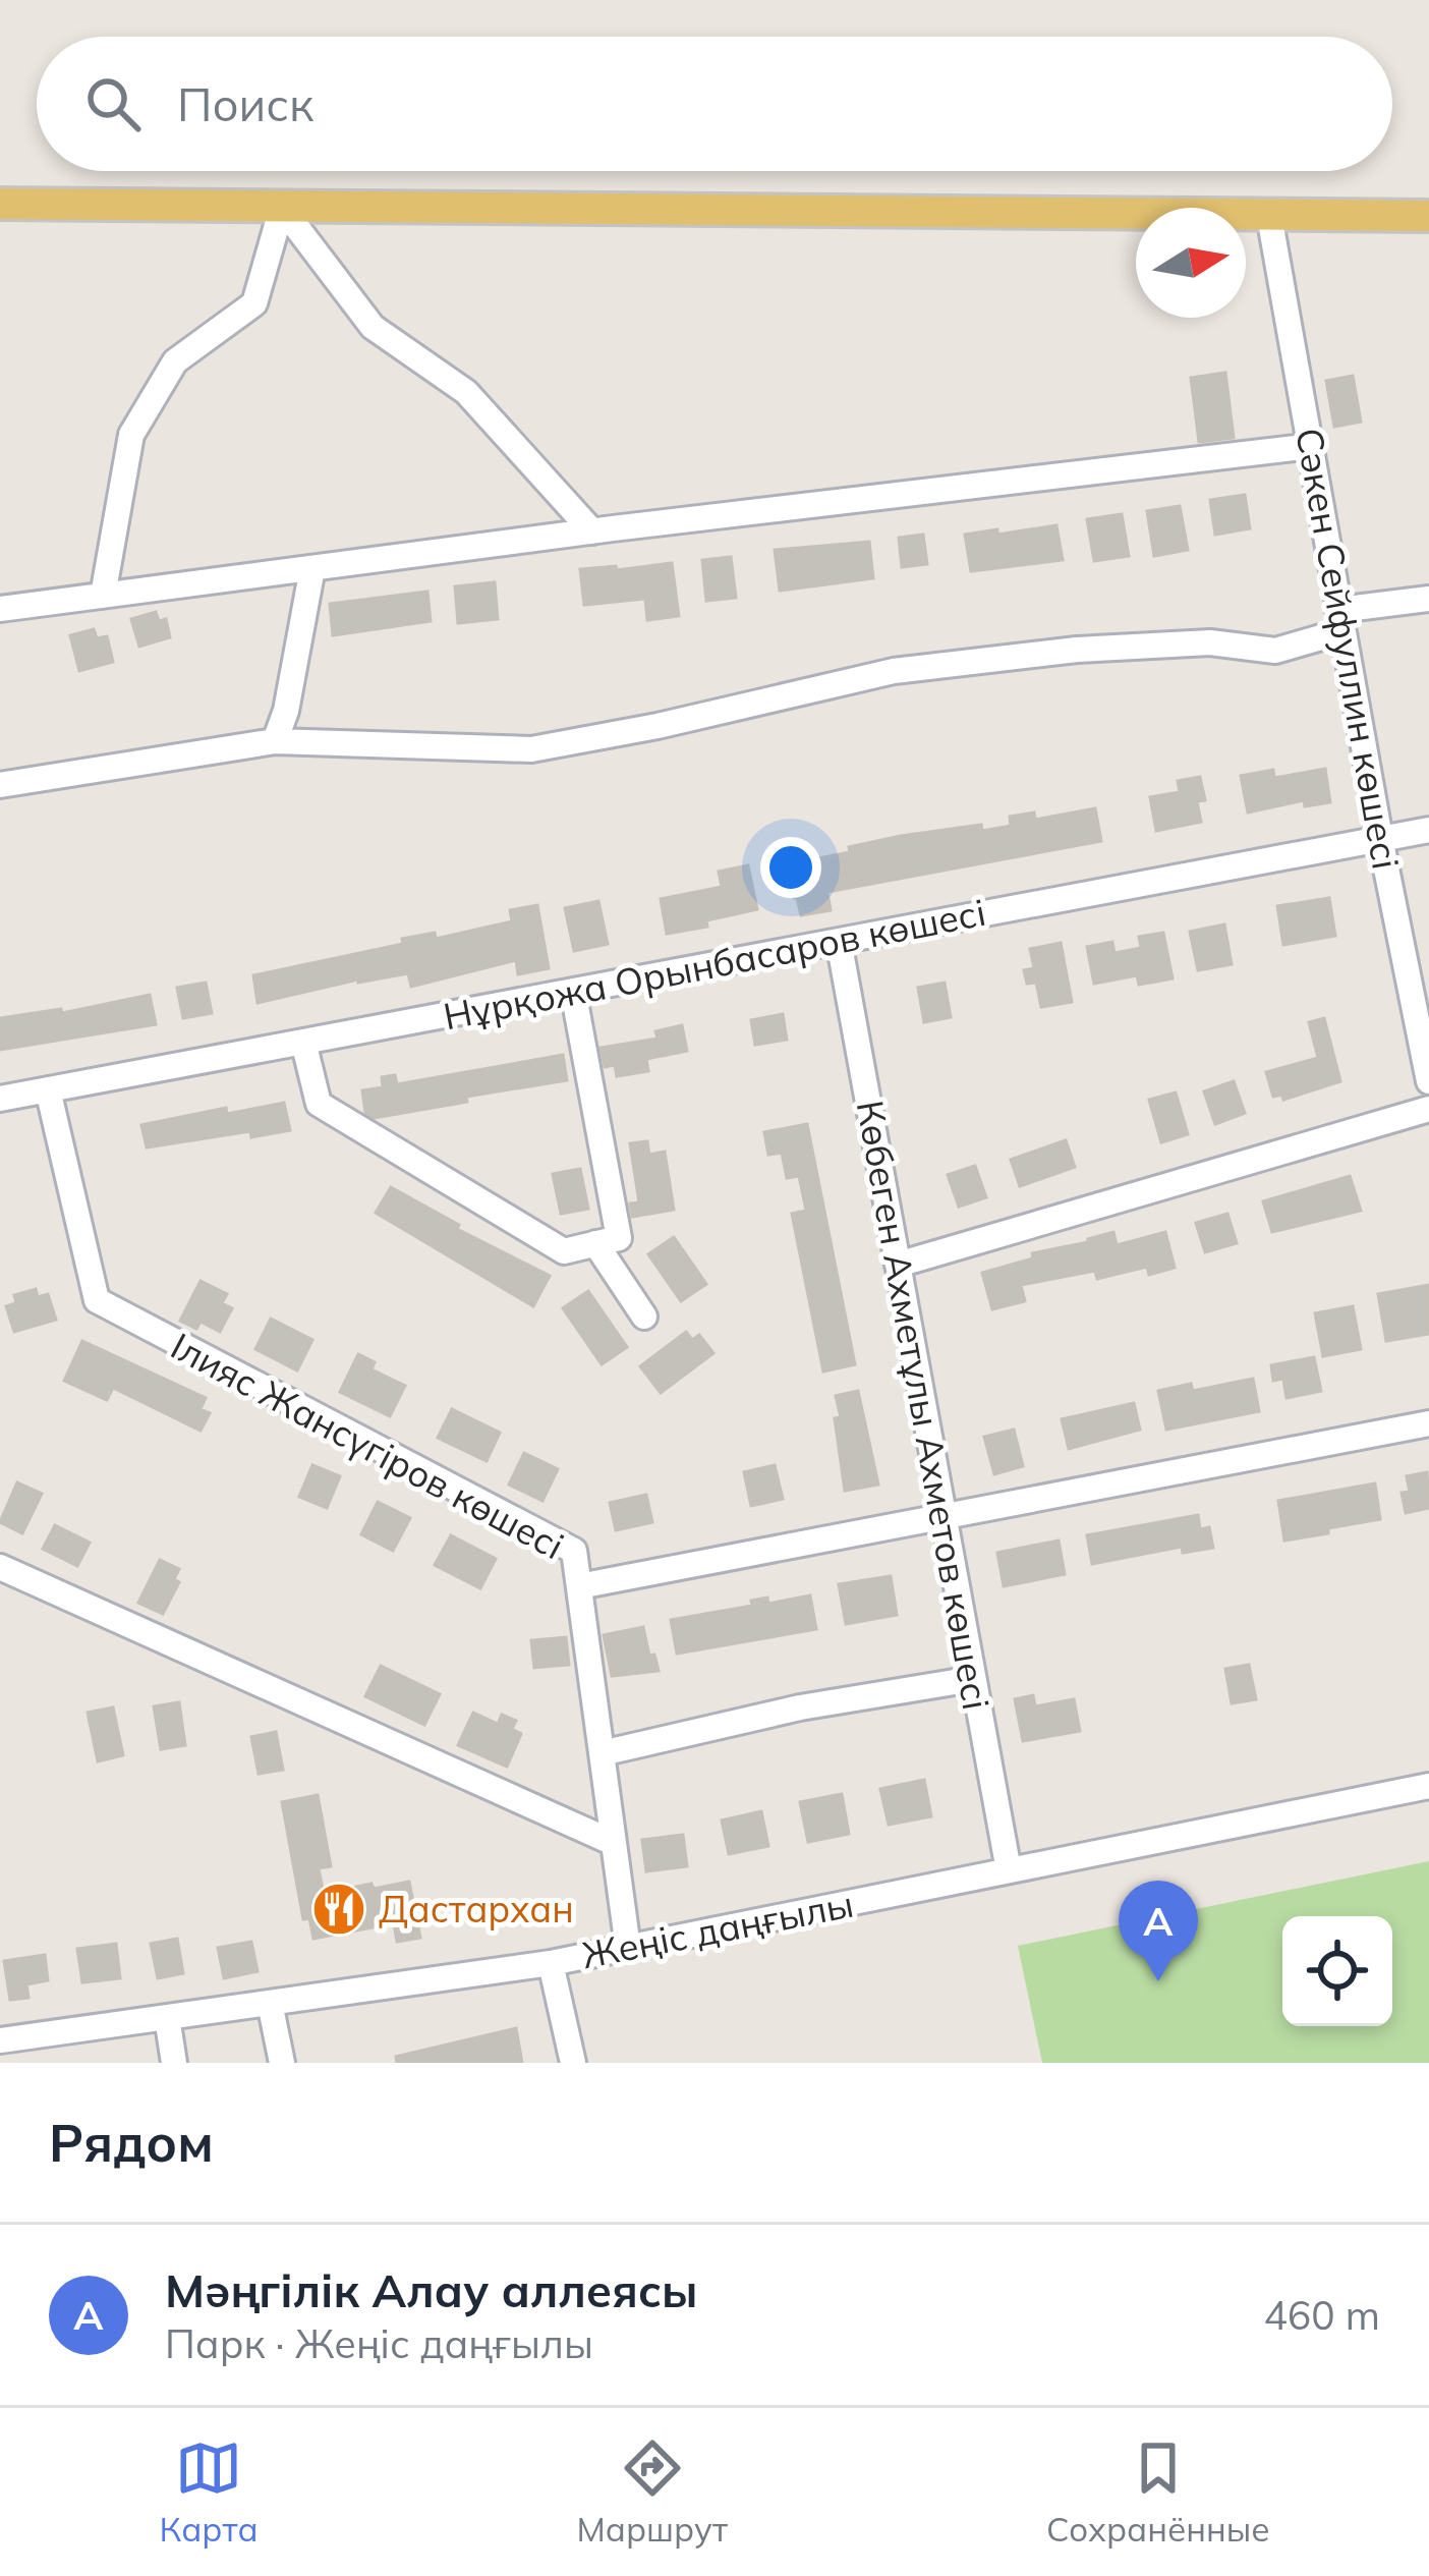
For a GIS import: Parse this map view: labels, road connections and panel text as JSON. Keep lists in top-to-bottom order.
{
  "streets": {
    "street": [
      "Сәкен Сейфуллин көшесі",
      "Нұрқожа Орынбасаров көшесі",
      "Көбеген Ахметұлы Ахметов көшесі",
      "Ілияс Жансүгіров көшесі",
      "Жеңіс даңғылы"
    ]
  },
  "crossings": [
    ["Сәкен Сейфуллин көшесі", "Нұрқожа Орынбасаров көшесі"],
    ["Нұрқожа Орынбасаров көшесі", "Көбеген Ахметұлы Ахметов көшесі"],
    ["Нұрқожа Орынбасаров көшесі", "Ілияс Жансүгіров көшесі"],
    ["Көбеген Ахметұлы Ахметов көшесі", "Жеңіс даңғылы"],
    ["Ілияс Жансүгіров көшесі", "Жеңіс даңғылы"]
  ],
  "places": {
    "restaurant": ["Дастархан"]
  },
  "north": "right",
  "page": {
    "search": "Поиск",
    "pins": "A",
    "heading": "Рядом",
    "list": [
      {
        "mark": "A",
        "name": "Мәңгілік Алау аллеясы",
        "note": "Парк · Жеңіс даңғылы",
        "value": "460 m"
      }
    ],
    "nav": ["Карта", "Маршрут", "Сохранённые"]
  }
}
